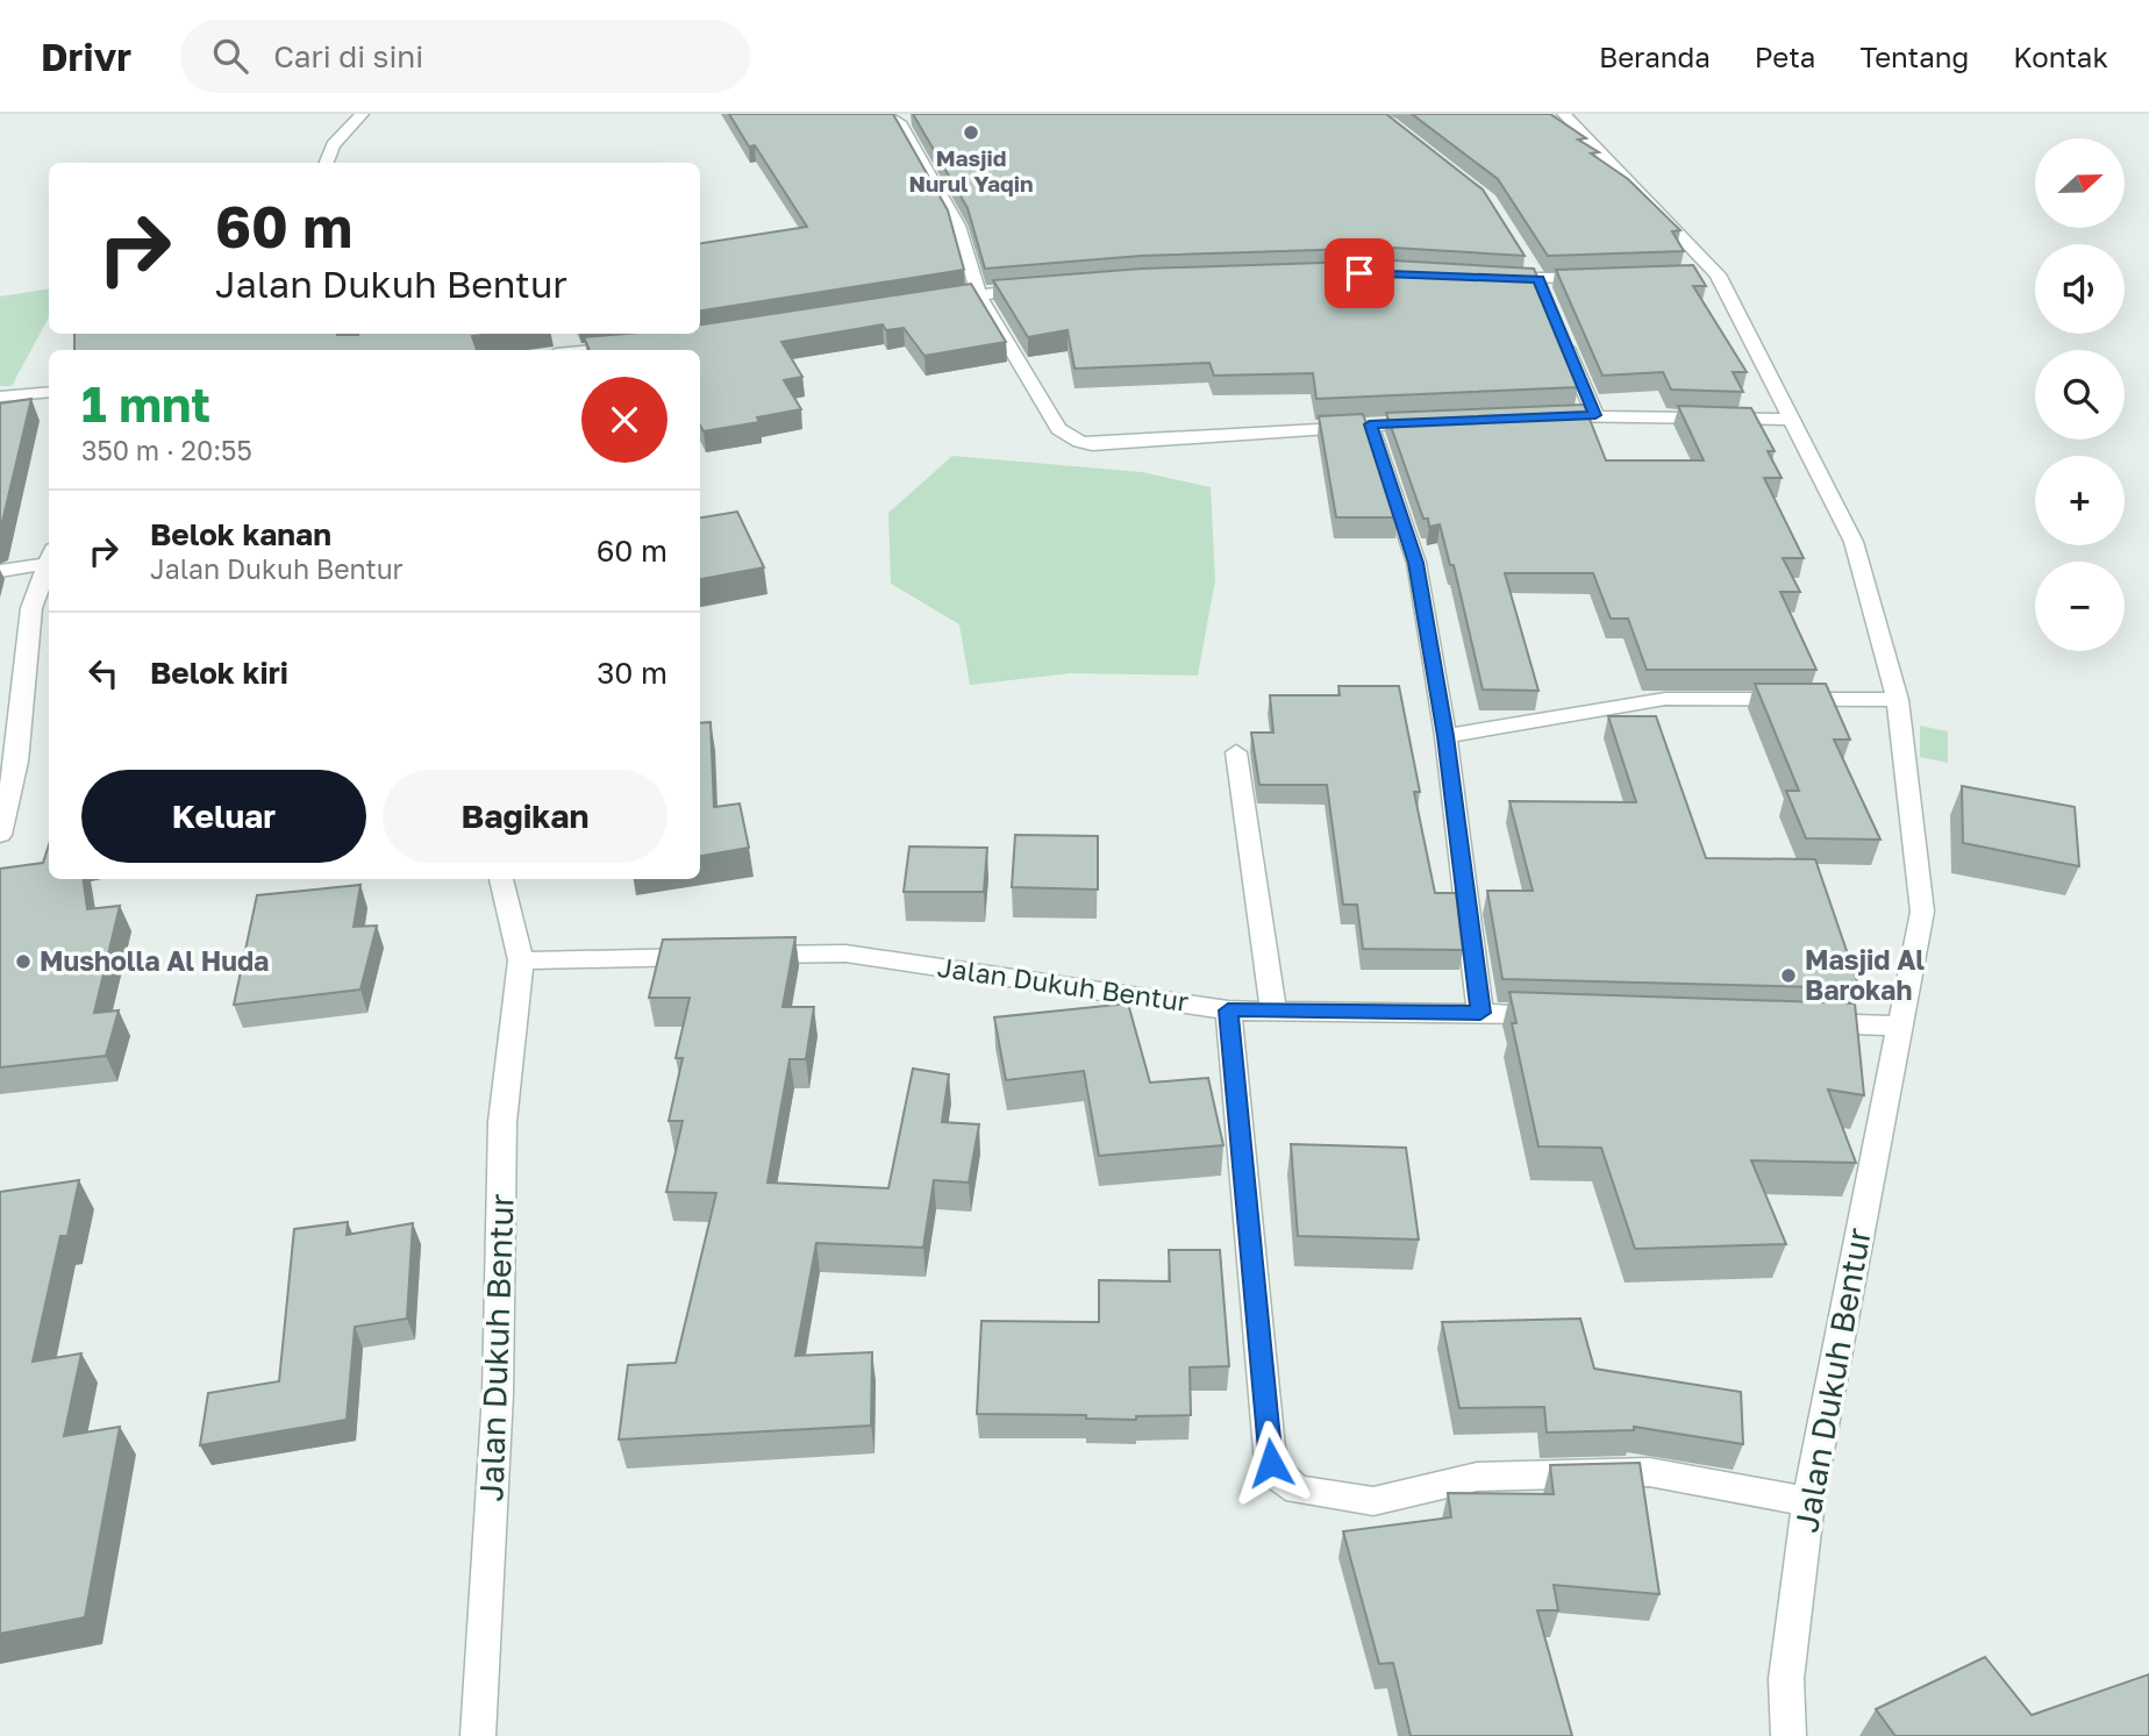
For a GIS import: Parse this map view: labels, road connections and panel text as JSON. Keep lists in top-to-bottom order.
{
  "streets": {
    "street": ["Jalan Dukuh Bentur"]
  },
  "places": ["Masjid Nurul Yaqin", "Musholla Al Huda", "Masjid Al Barokah"],
  "north": "right",
  "page": {
    "header": "Drivr",
    "search": "Cari di sini",
    "nav": [
      "Beranda",
      "Peta",
      "Tentang",
      "Kontak"
    ],
    "map_buttons": ["+", "−"],
    "turn": ["60 m", "Jalan Dukuh Bentur"],
    "heading": ["1 mnt", "350 m · 20:55"],
    "list": [
      {
        "name": "Belok kanan",
        "note": "Jalan Dukuh Bentur",
        "value": "60 m"
      },
      {
        "name": "Belok kiri",
        "value": "30 m"
      }
    ],
    "buttons": ["Keluar", "Bagikan"]
  }
}
